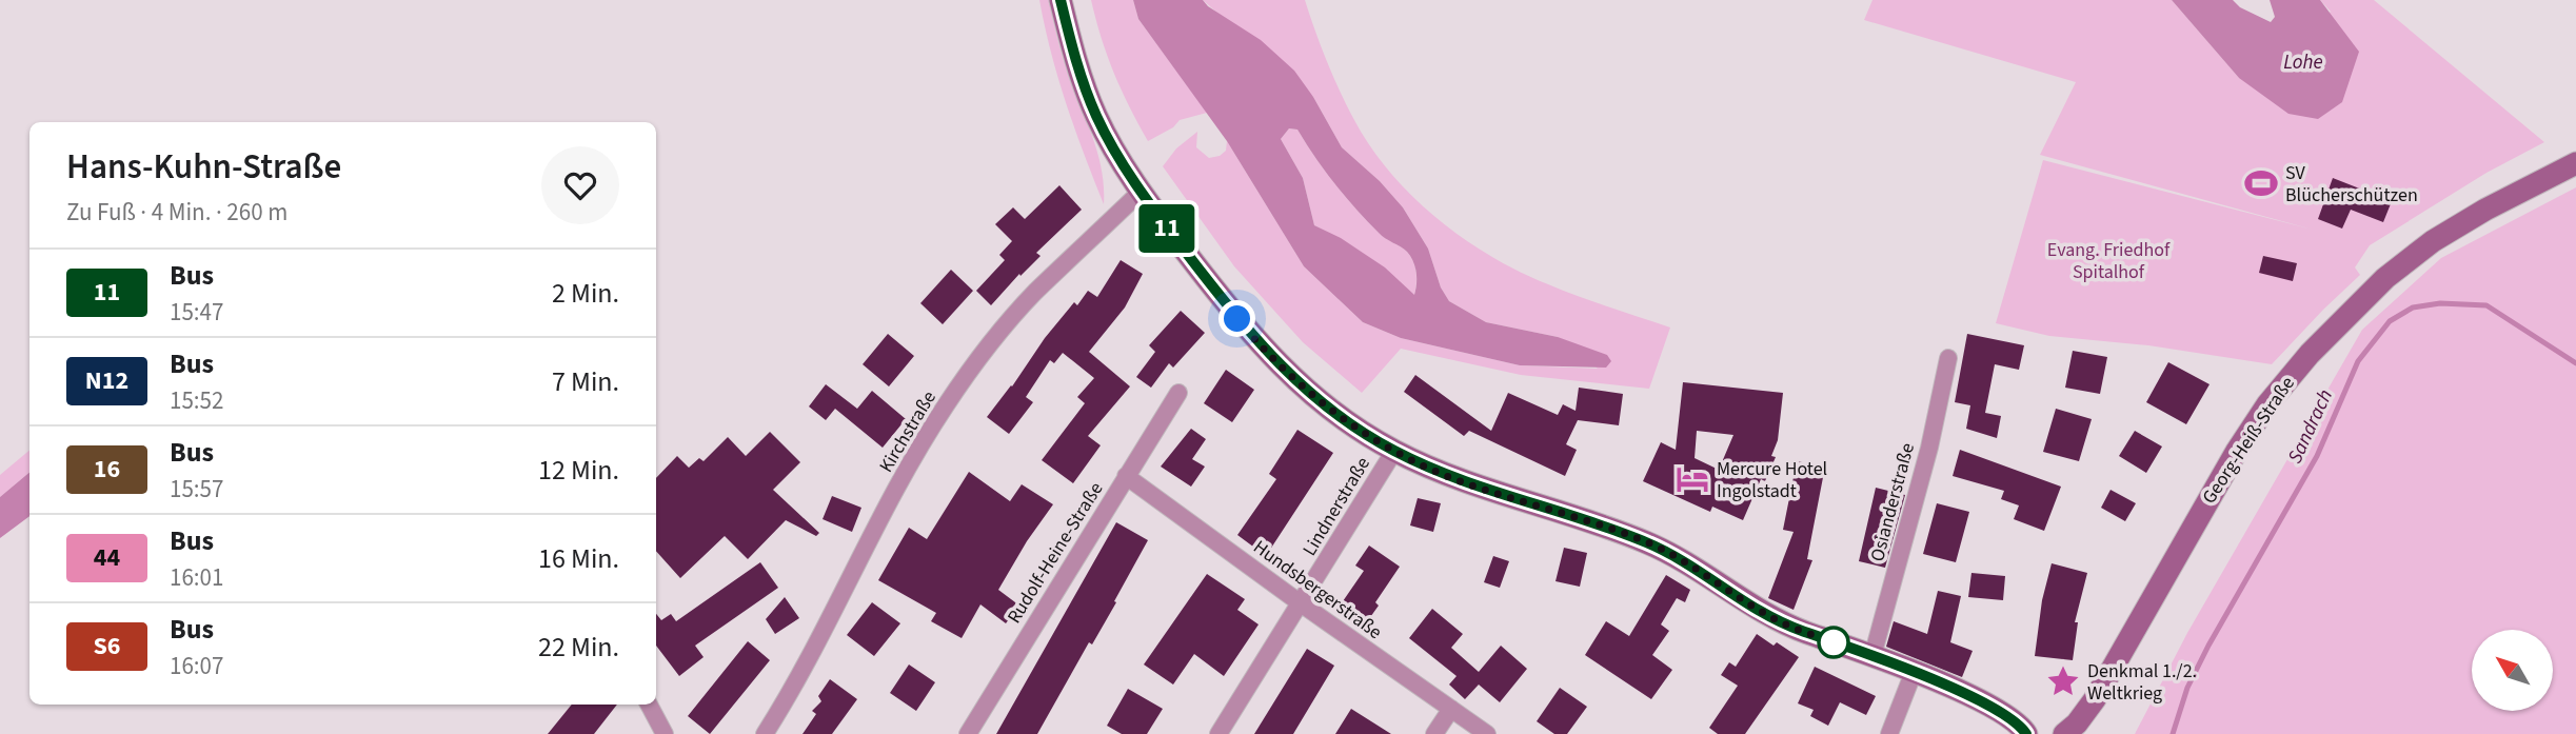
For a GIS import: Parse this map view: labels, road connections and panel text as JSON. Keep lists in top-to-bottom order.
{
  "streets": {
    "street": [
      "Kirchstraße",
      "Georg-Heiß-Straße",
      "Osianderstraße",
      "Lindnerstraße",
      "Rudolf-Heine-Straße",
      "Hundsbergerstraße"
    ]
  },
  "crossings": [
    ["Lindnerstraße", "Hundsbergerstraße"],
    ["Rudolf-Heine-Straße", "Hundsbergerstraße"]
  ],
  "water": ["Lohe", "Sandrach"],
  "parks": ["Evang. Friedhof Spitalhof"],
  "places": {
    "sports": ["SV Blücherschützen"],
    "hotel": ["Mercure Hotel Ingolstadt"],
    "place": ["Denkmal 1./2. Weltkrieg"]
  },
  "lines": ["bus line 11"],
  "north": "top left",
  "page": {
    "on_map": "11",
    "heading": ["Hans-Kuhn-Straße", "Zu Fuß · 4 Min. · 260 m"],
    "list": [
      {
        "mark": "11",
        "name": "Bus",
        "note": "15:47",
        "value": "2 Min."
      },
      {
        "mark": "N12",
        "name": "Bus",
        "note": "15:52",
        "value": "7 Min."
      },
      {
        "mark": "16",
        "name": "Bus",
        "note": "15:57",
        "value": "12 Min."
      },
      {
        "mark": "44",
        "name": "Bus",
        "note": "16:01",
        "value": "16 Min."
      },
      {
        "mark": "S6",
        "name": "Bus",
        "note": "16:07",
        "value": "22 Min."
      }
    ]
  }
}
